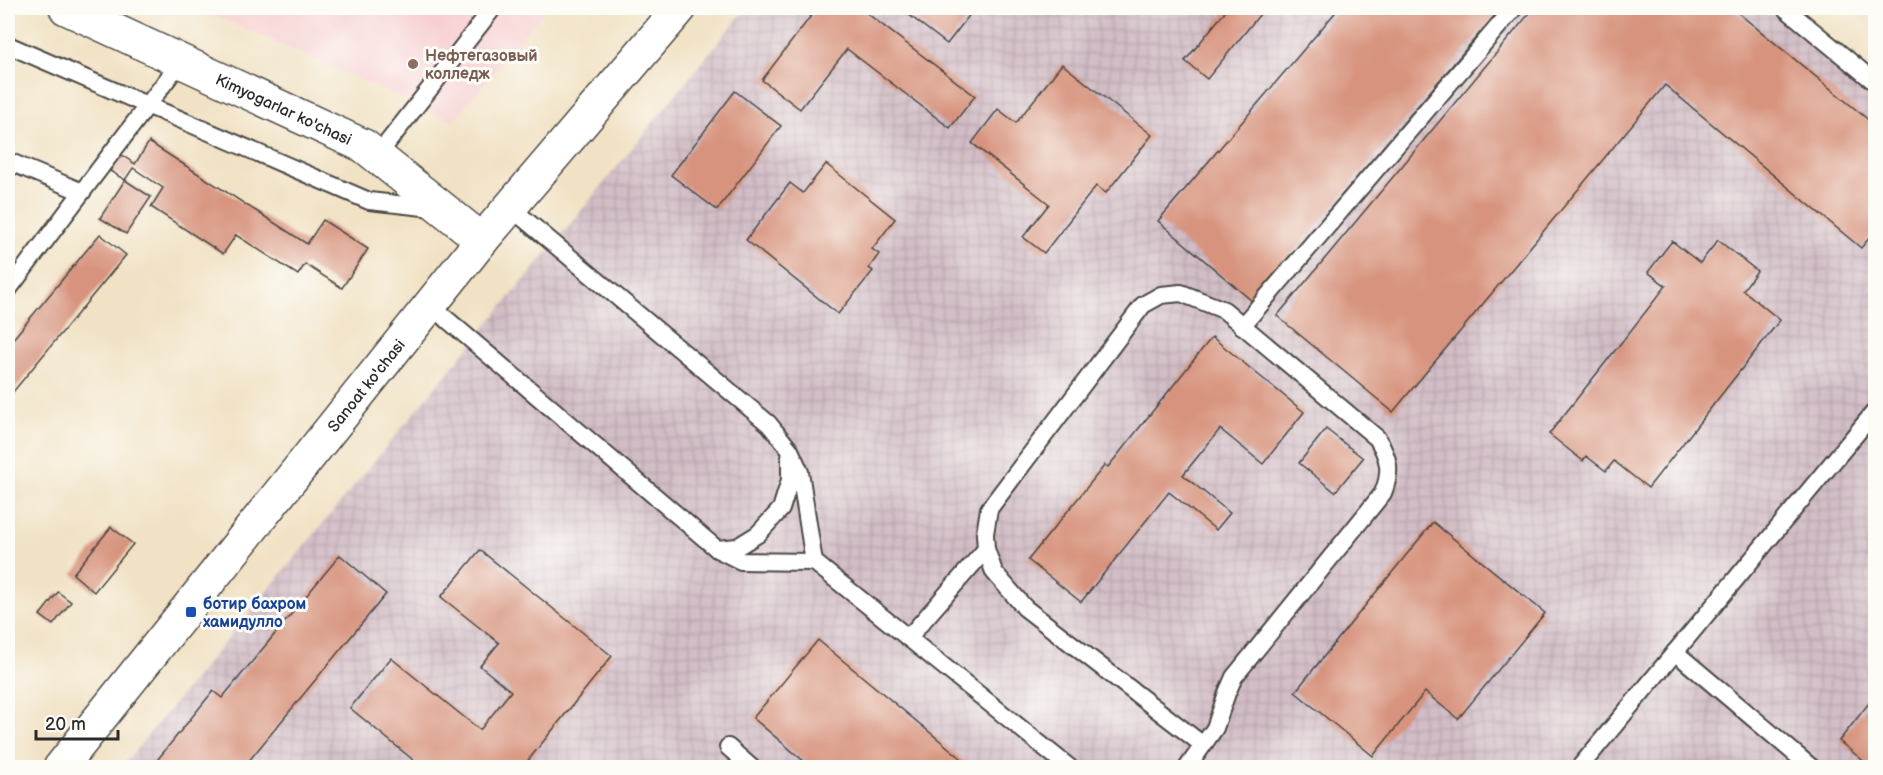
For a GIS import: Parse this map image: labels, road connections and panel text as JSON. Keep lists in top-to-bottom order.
{
  "streets": {
    "street": ["Kimyogarlar ko'chasi", "Sanoat ko'chasi"]
  },
  "crossings": [
    ["Kimyogarlar ko'chasi", "Sanoat ko'chasi"]
  ],
  "places": {
    "other": ["Нефтегазовый колледж"],
    "transit": ["ботир бахром хамидулло"]
  },
  "scale_bar": "20 m"
}
